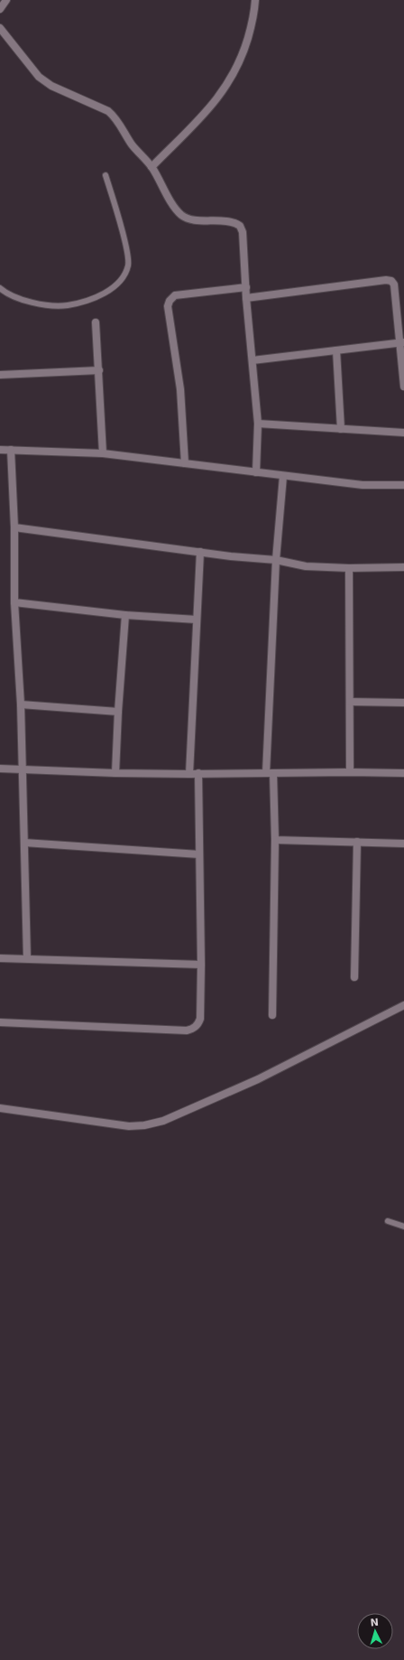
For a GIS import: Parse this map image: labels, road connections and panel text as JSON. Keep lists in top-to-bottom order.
{
  "north": "top"
}
